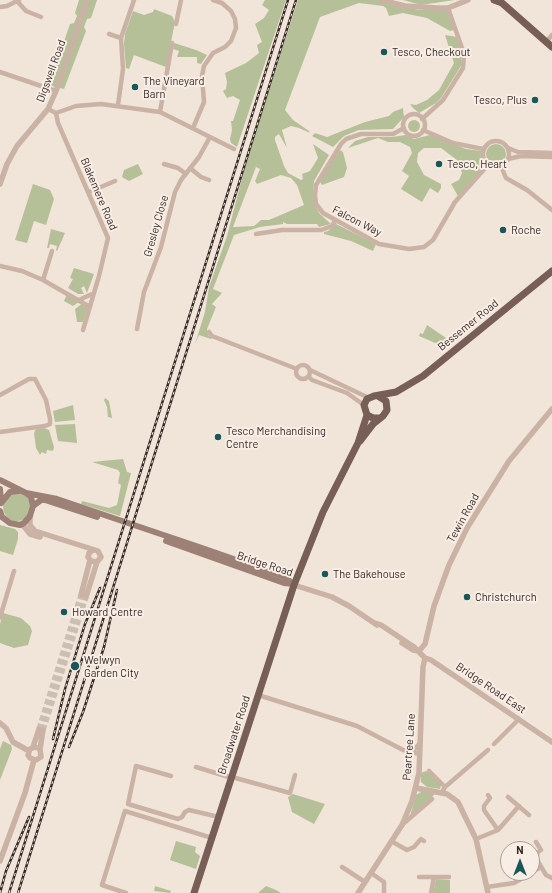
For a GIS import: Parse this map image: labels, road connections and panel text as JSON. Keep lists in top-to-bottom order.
{
  "streets": {
    "main road": ["Bessemer Road", "Bridge Road", "Broadwater Road"],
    "street": [
      "Digswell Road",
      "Blakemere Road",
      "Falcon Way",
      "Gresley Close",
      "Tewin Road",
      "Bridge Road East",
      "Peartree Lane"
    ]
  },
  "crossings": [
    ["Tewin Road", "Bridge Road East"],
    ["Bridge Road", "Bridge Road East"],
    ["Bridge Road", "Broadwater Road"],
    ["Bridge Road East", "Broadwater Road"],
    ["Bridge Road East", "Peartree Lane"]
  ],
  "places": [
    "Tesco, Checkout",
    "The Vineyard Barn",
    "Tesco, Plus",
    "Tesco, Heart",
    "Roche",
    "Tesco Merchandising Centre",
    "The Bakehouse",
    "Christchurch",
    "Howard Centre",
    "Welwyn Garden City"
  ],
  "north": "top"
}
